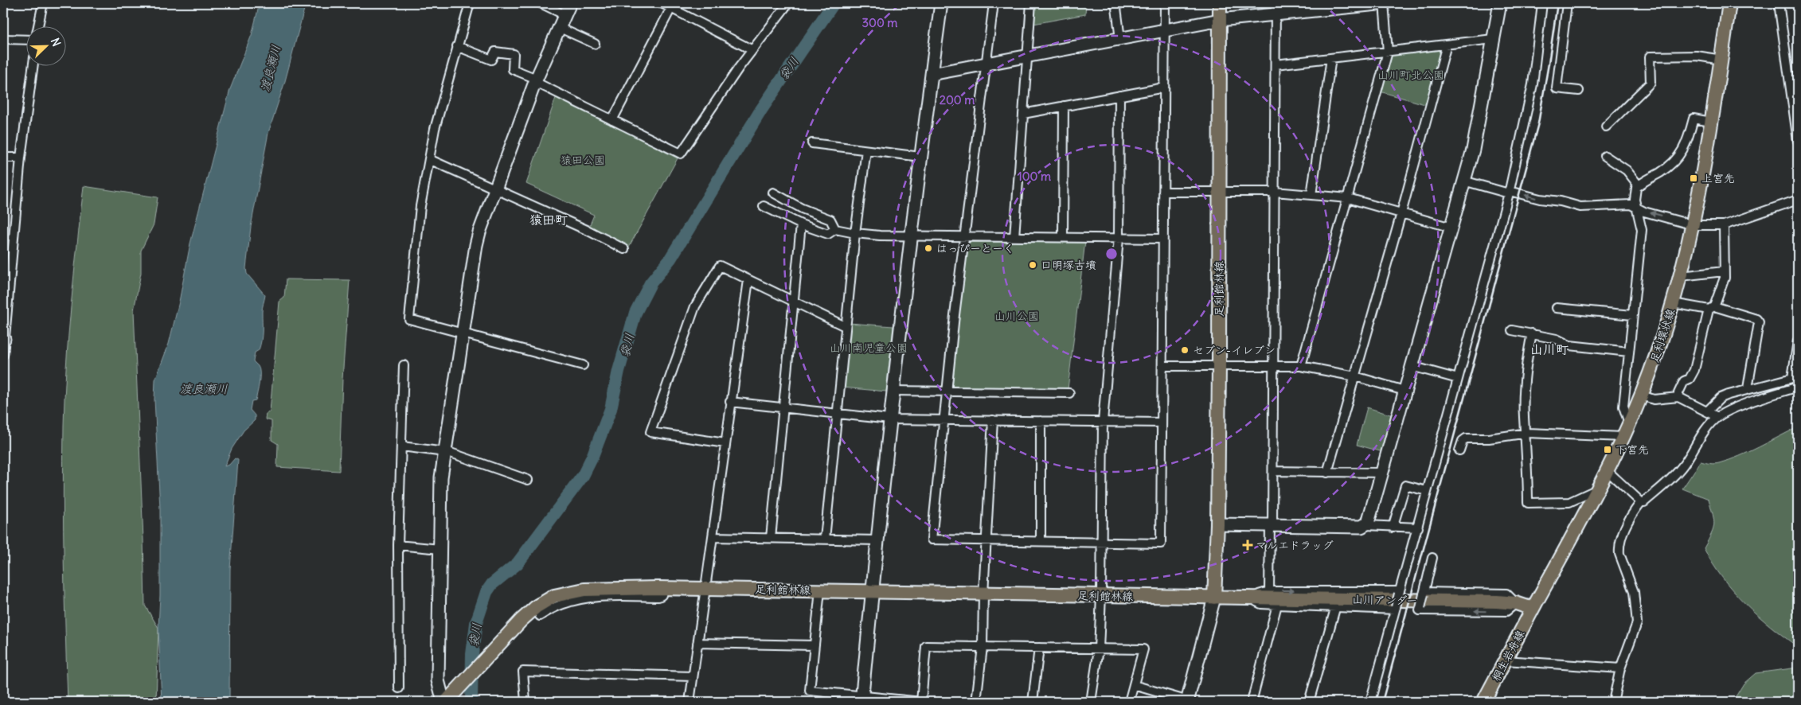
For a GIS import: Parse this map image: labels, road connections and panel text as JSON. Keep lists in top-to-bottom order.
{
  "streets": {
    "main road": [
      "足利館林線",
      "足利環状線",
      "山川アンダー",
      "桐生岩舟線"
    ]
  },
  "crossings": [
    ["足利環状線", "桐生岩舟線"]
  ],
  "districts": ["猿田町", "山川町"],
  "water": ["渡良瀬川", "袋川"],
  "parks": [
    "山川町北公園",
    "猿田公園",
    "山川公園",
    "山川南児童公園"
  ],
  "places": {
    "transit": ["上宮先", "下宮先"],
    "other": ["はっぴーとーく", "口明塚古墳", "セブン-イレブン"],
    "health": ["マルエドラッグ"]
  },
  "north": "top right",
  "rings": ["300 m", "200 m", "100 m"]
}
